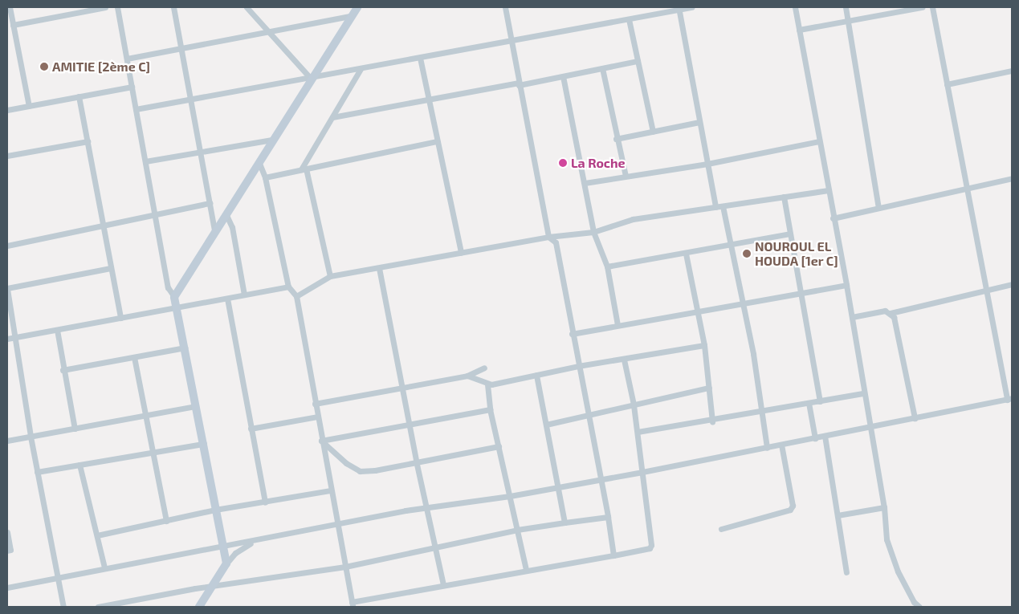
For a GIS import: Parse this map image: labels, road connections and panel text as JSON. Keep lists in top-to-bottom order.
{
  "places": ["AMITIE [2ème C]", "La Roche", "NOUROUL EL HOUDA [1er C]"]
}
